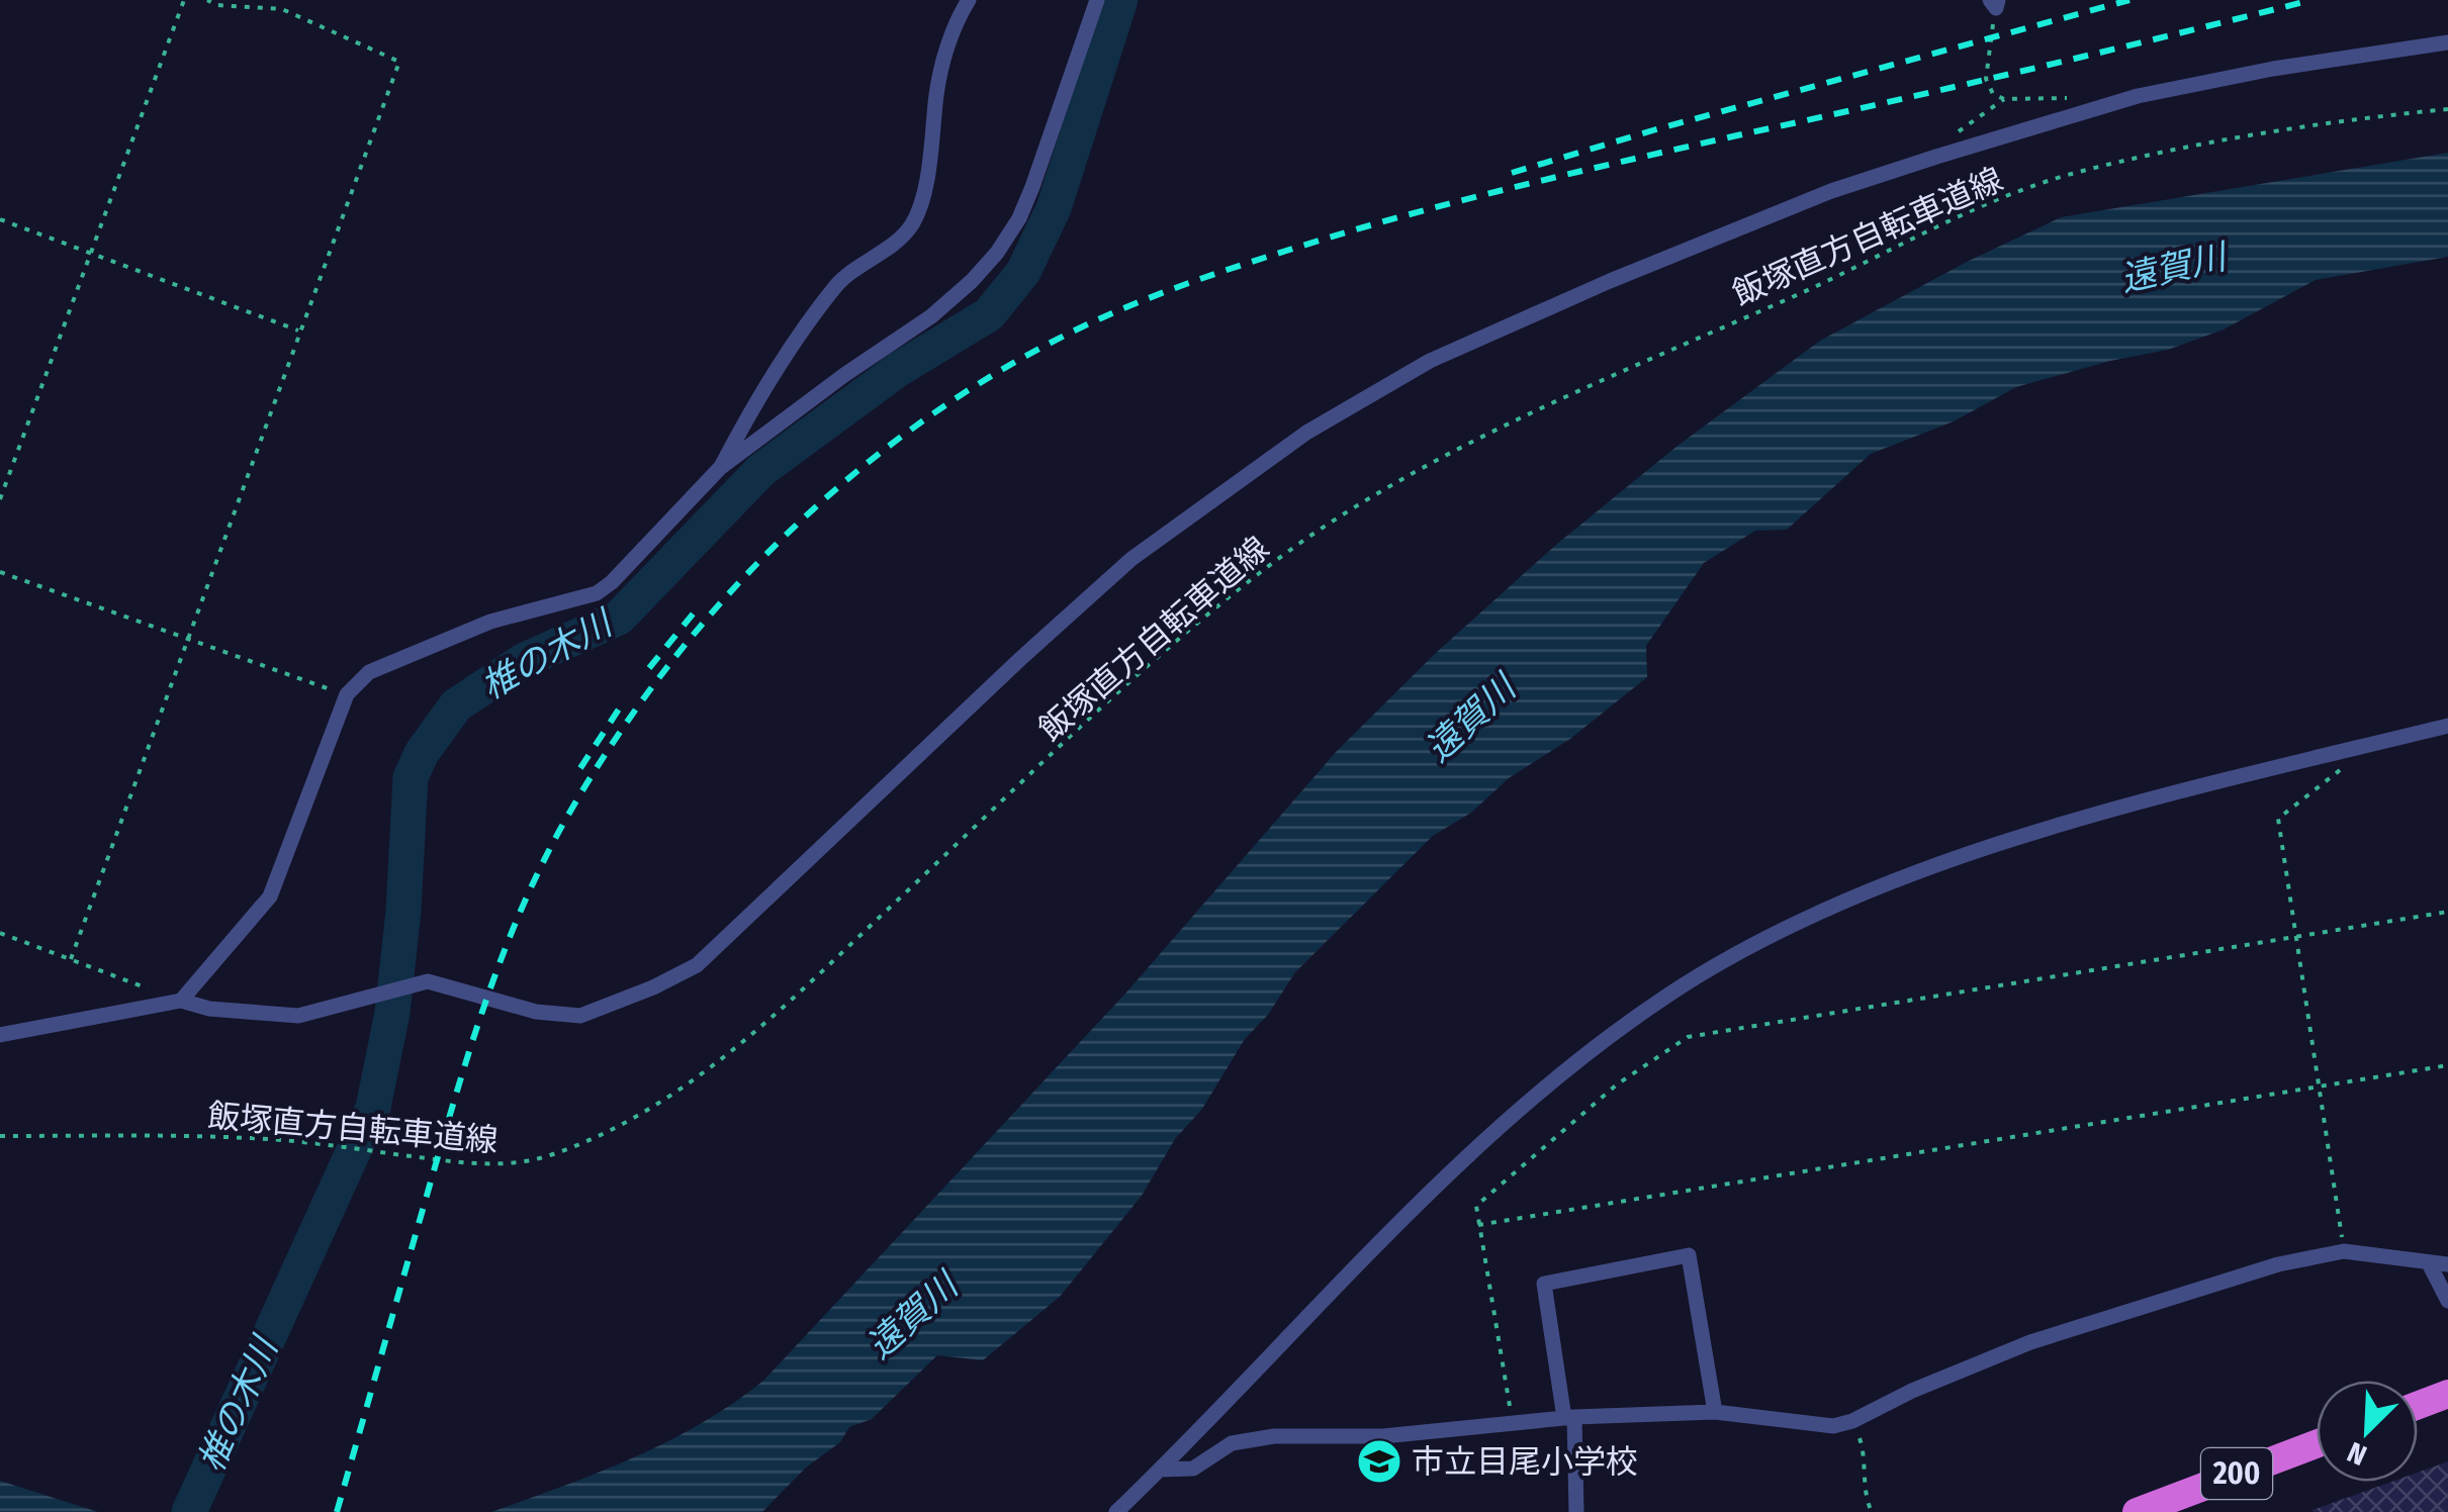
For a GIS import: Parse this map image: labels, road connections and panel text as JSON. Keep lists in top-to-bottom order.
{
  "streets": {
    "highway": ["200"],
    "path": ["飯塚直方自転車道線"]
  },
  "water": ["遠賀川", "椎の木川"],
  "places": {
    "school or university": ["市立目尾小学校"]
  },
  "north": "bottom left"
}
